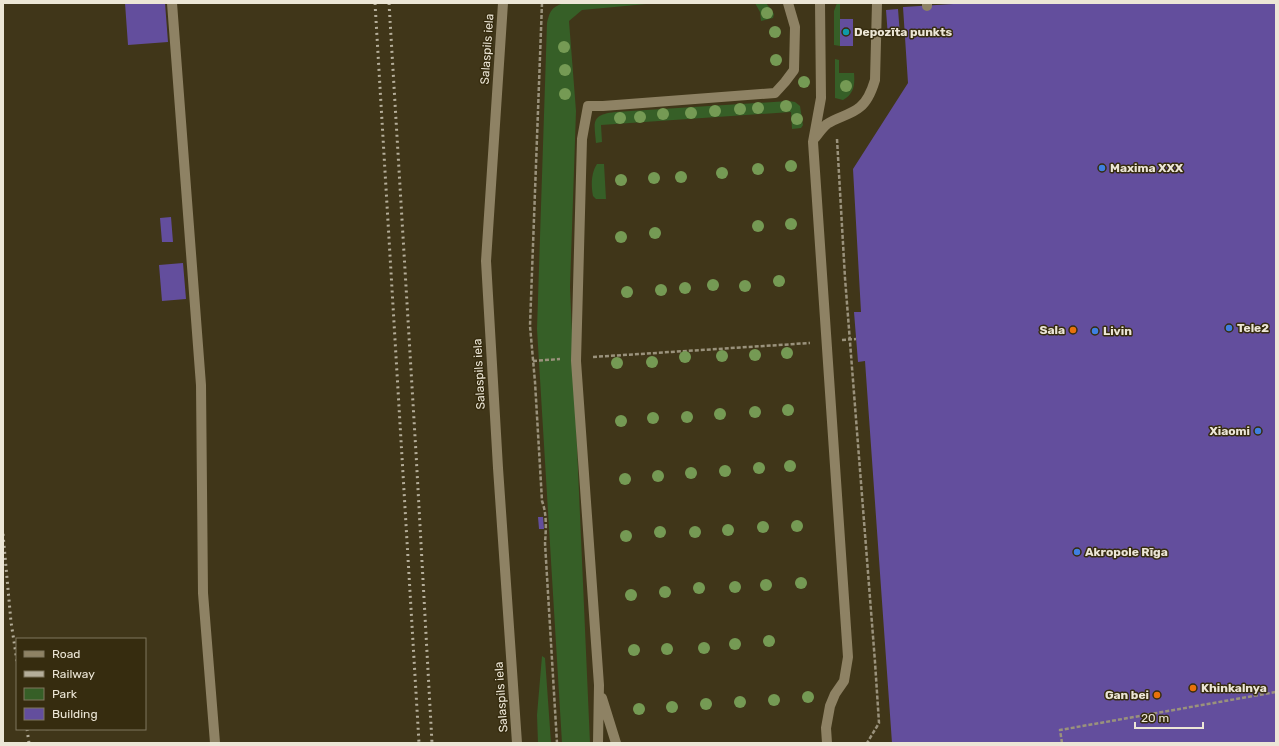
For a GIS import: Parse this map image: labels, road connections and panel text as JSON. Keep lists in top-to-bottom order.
{
  "streets": {
    "street": ["Salaspils iela"]
  },
  "places": [
    "Depozīta punkts",
    "Maxima XXX",
    "Tele2",
    "Sala",
    "Livin",
    "Xiaomi",
    "Akropole Rīga",
    "Khinkalnya",
    "Gan bei"
  ],
  "legend": [
    "Road",
    "Railway",
    "Park",
    "Building"
  ],
  "scale_bar": "20 m"
}
